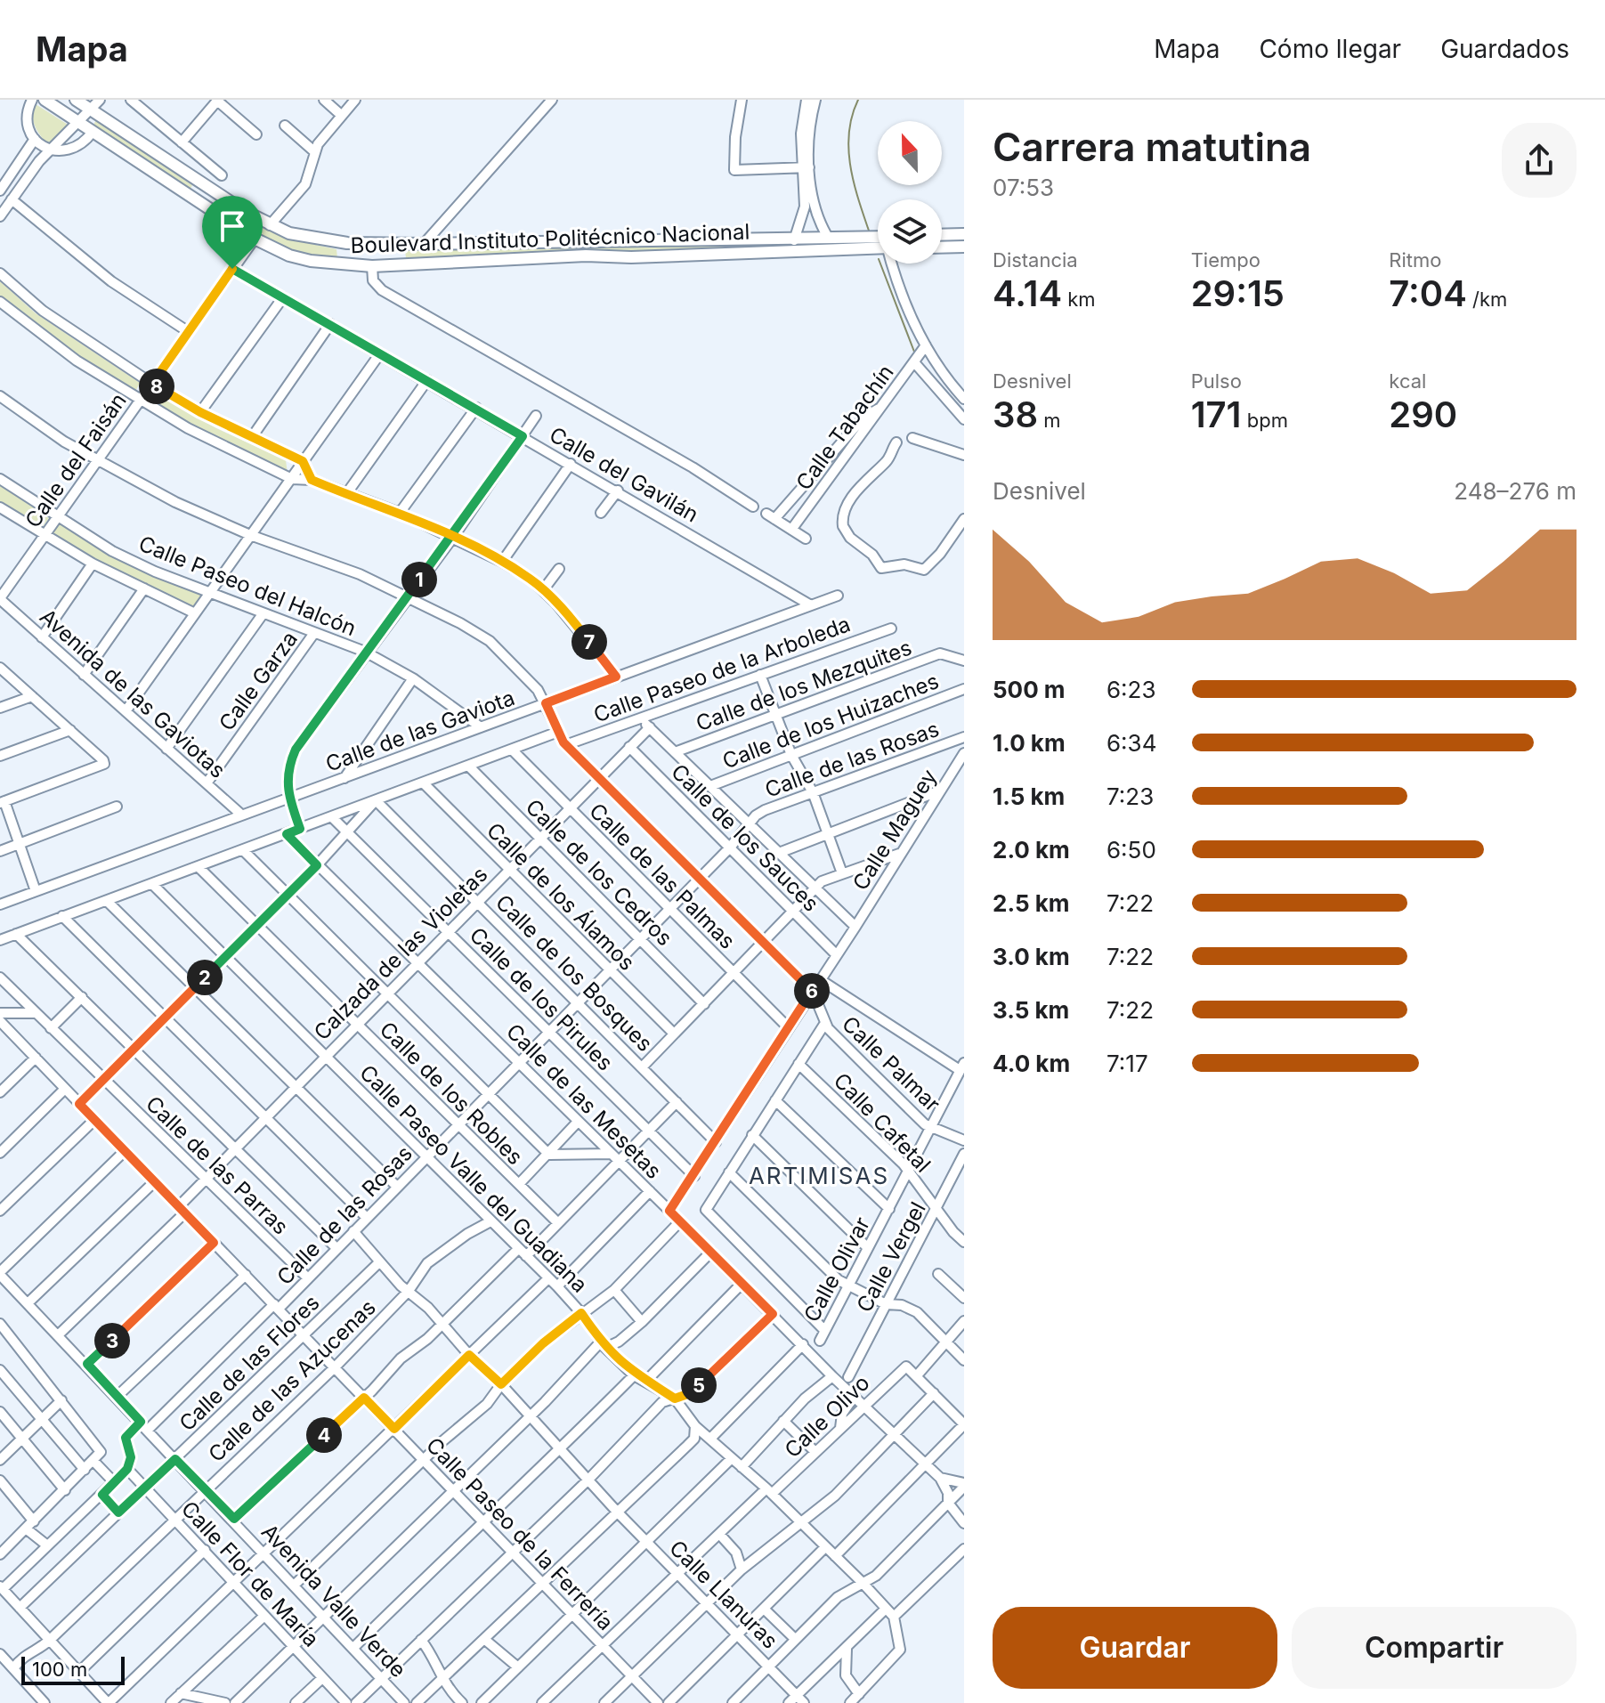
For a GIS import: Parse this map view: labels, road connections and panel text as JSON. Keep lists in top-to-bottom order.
{
  "streets": {
    "main road": ["Boulevard Instituto Politécnico Nacional"],
    "street": [
      "Calle Tabachín",
      "Calle del Faisán",
      "Calle del Gavilán",
      "Calle Paseo del Halcón",
      "Calle Paseo de la Arboleda",
      "Calle Garza",
      "Calle de los Mezquites",
      "Avenida de las Gaviotas",
      "Calle de los Huizaches",
      "Calle de las Gaviota",
      "Calle de las Rosas",
      "Calle Maguey",
      "Calle de los Sauces",
      "Calle de los Cedros",
      "Calle de las Palmas",
      "Calle de los Álamos",
      "Calzada de las Violetas",
      "Calle de los Bosques",
      "Calle de los Pirules",
      "Calle Palmar",
      "Calle de los Robles",
      "Calle de las Mesetas",
      "Calle Cafetal",
      "Calle de las Parras",
      "Calle Paseo Valle del Guadiana",
      "Calle Vergel",
      "Calle Olivar",
      "Calle de las Flores",
      "Calle de las Azucenas",
      "Calle Olivo",
      "Calle Paseo de la Ferrería",
      "Calle Flor de María",
      "Calle Llanuras",
      "Avenida Valle Verde"
    ]
  },
  "crossings": [
    ["Boulevard Instituto Politécnico Nacional", "Calle del Faisán"],
    ["Calle del Faisán", "Calle del Gavilán"],
    ["Calle del Faisán", "Calle Paseo del Halcón"],
    ["Calle del Faisán", "Avenida de las Gaviotas"],
    ["Calle del Gavilán", "Calle de las Gaviota"],
    ["Calle Paseo del Halcón", "Calle Garza"],
    ["Calle Paseo del Halcón", "Calle de las Gaviota"],
    ["Calle Garza", "Avenida de las Gaviotas"],
    ["Avenida de las Gaviotas", "Calle de las Gaviota"],
    ["Calle de las Rosas", "Calle de los Sauces"],
    ["Calle de las Rosas", "Calle de los Cedros"],
    ["Calle de las Rosas", "Calle de las Palmas"],
    ["Calle de las Rosas", "Calle de los Álamos"],
    ["Calle de las Rosas", "Calle de los Bosques"],
    ["Calle de las Rosas", "Calle de los Pirules"],
    ["Calle de las Rosas", "Calle de los Robles"],
    ["Calle de las Rosas", "Calle de las Mesetas"],
    ["Calle de las Rosas", "Calle de las Parras"],
    ["Calle de las Rosas", "Calle Paseo Valle del Guadiana"],
    ["Calle de las Rosas", "Calle Paseo de la Ferrería"],
    ["Calle de las Rosas", "Calle Flor de María"],
    ["Calle de las Rosas", "Calle Llanuras"],
    ["Calle de las Rosas", "Avenida Valle Verde"],
    ["Calle Maguey", "Calle de los Sauces"],
    ["Calle Maguey", "Calle de las Palmas"],
    ["Calle Maguey", "Calle de los Bosques"],
    ["Calle Maguey", "Calle de los Pirules"],
    ["Calle Maguey", "Calle Palmar"],
    ["Calle Maguey", "Calle de las Mesetas"],
    ["Calle de los Sauces", "Calzada de las Violetas"],
    ["Calle de los Cedros", "Calzada de las Violetas"],
    ["Calle de las Palmas", "Calzada de las Violetas"],
    ["Calle de los Álamos", "Calzada de las Violetas"],
    ["Calzada de las Violetas", "Calle de los Bosques"],
    ["Calzada de las Violetas", "Calle de los Pirules"],
    ["Calzada de las Violetas", "Calle de los Robles"],
    ["Calzada de las Violetas", "Calle de las Mesetas"],
    ["Calzada de las Violetas", "Calle de las Parras"],
    ["Calzada de las Violetas", "Calle Paseo Valle del Guadiana"],
    ["Calzada de las Violetas", "Calle Paseo de la Ferrería"],
    ["Calzada de las Violetas", "Avenida Valle Verde"],
    ["Calle Palmar", "Calle Olivar"],
    ["Calle de las Mesetas", "Calle Olivo"],
    ["Calle Cafetal", "Calle Vergel"],
    ["Calle Cafetal", "Calle Olivar"],
    ["Calle Paseo Valle del Guadiana", "Calle de las Azucenas"],
    ["Calle Paseo Valle del Guadiana", "Calle Olivo"],
    ["Calle de las Flores", "Calle Paseo de la Ferrería"],
    ["Calle de las Flores", "Calle Flor de María"],
    ["Calle de las Flores", "Calle Llanuras"],
    ["Calle de las Flores", "Avenida Valle Verde"],
    ["Calle de las Azucenas", "Calle Paseo de la Ferrería"],
    ["Calle de las Azucenas", "Calle Flor de María"],
    ["Calle de las Azucenas", "Calle Llanuras"],
    ["Calle de las Azucenas", "Avenida Valle Verde"],
    ["Calle Olivo", "Calle Paseo de la Ferrería"],
    ["Calle Olivo", "Calle Llanuras"]
  ],
  "districts": ["ARTIMISAS"],
  "scale_bar": "100 m",
  "north": "top",
  "page": {
    "header": "Mapa",
    "nav": ["Mapa", "Cómo llegar", "Guardados"],
    "heading": ["Carrera matutina", "07:53"],
    "stats": [
      ["Distancia", "4.14 km"],
      ["Tiempo", "29:15"],
      ["Ritmo", "7:04 /km"],
      ["Desnivel", "38 m"],
      ["Pulso", "171 bpm"],
      ["kcal", "290"]
    ],
    "pins": [
      "8",
      "1",
      "7",
      "2",
      "6",
      "3",
      "5",
      "4"
    ],
    "chart": ["Desnivel", "248–276 m"],
    "list": [
      {
        "name": "500 m",
        "note": "6:23"
      },
      {
        "name": "1.0 km",
        "note": "6:34"
      },
      {
        "name": "1.5 km",
        "note": "7:23"
      },
      {
        "name": "2.0 km",
        "note": "6:50"
      },
      {
        "name": "2.5 km",
        "note": "7:22"
      },
      {
        "name": "3.0 km",
        "note": "7:22"
      },
      {
        "name": "3.5 km",
        "note": "7:22"
      },
      {
        "name": "4.0 km",
        "note": "7:17"
      }
    ],
    "buttons": ["Guardar", "Compartir"],
    "scale": "100 m"
  }
}
